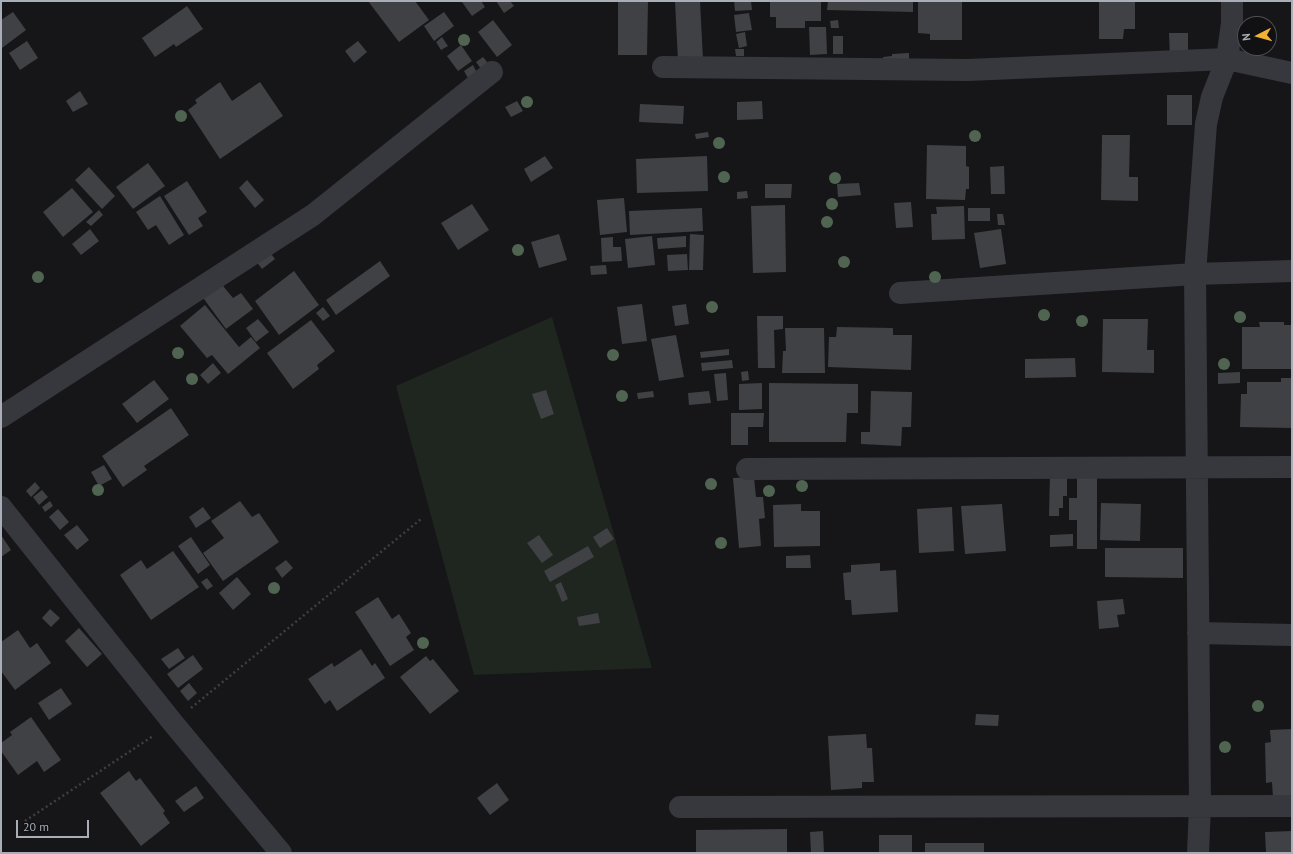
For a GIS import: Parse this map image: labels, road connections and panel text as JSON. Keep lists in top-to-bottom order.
{
  "scale_bar": "20 m",
  "north": "left"
}
